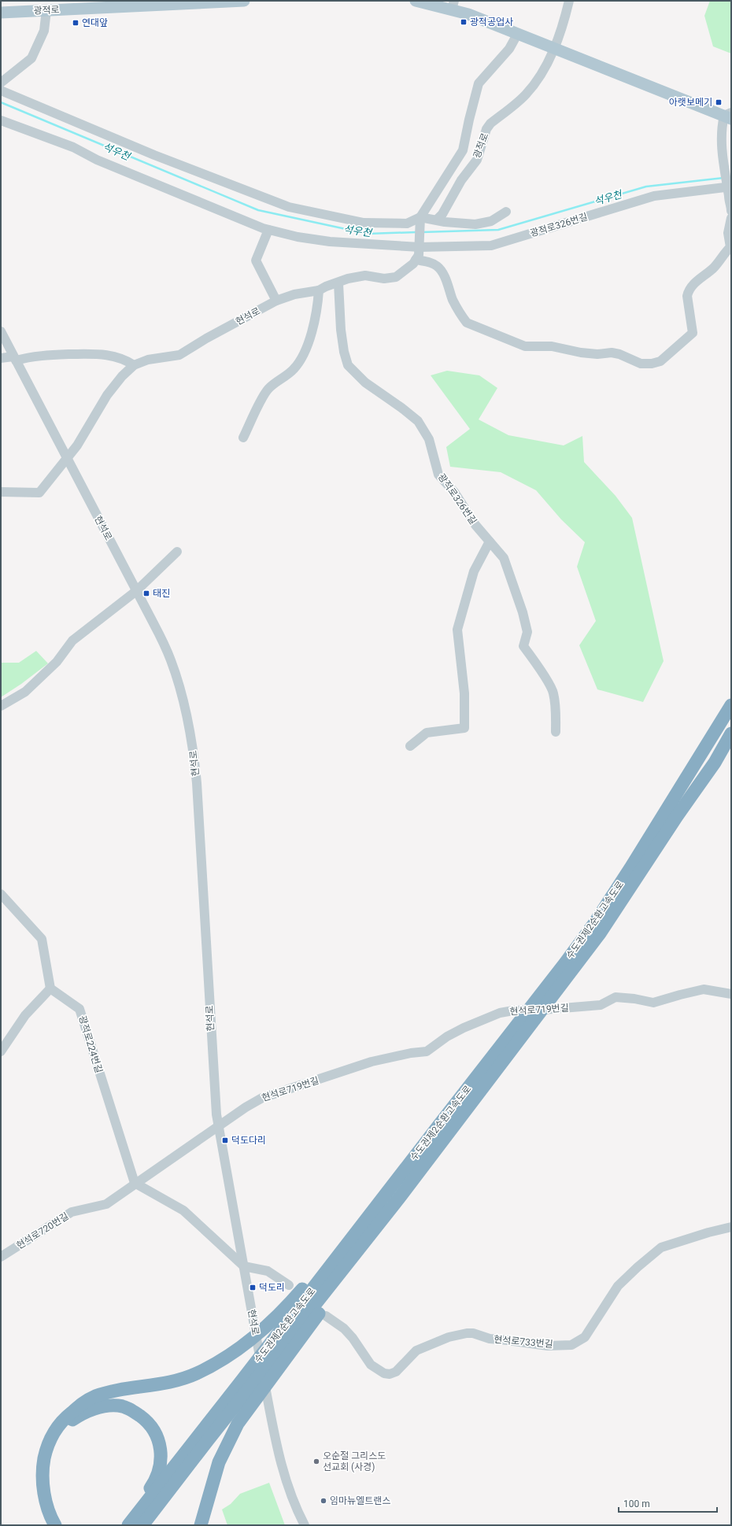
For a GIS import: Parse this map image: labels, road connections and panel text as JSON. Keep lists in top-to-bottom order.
{
  "streets": {
    "highway": ["수도권제2순환고속도로"],
    "main road": ["광적로"],
    "street": [
      "광적로326번길",
      "현석로",
      "현석로719번길",
      "광적로224번길",
      "현석로720번길",
      "현석로733번길"
    ]
  },
  "crossings": [
    ["현석로", "현석로719번길"],
    ["현석로", "현석로720번길"],
    ["현석로719번길", "현석로720번길"],
    ["광적로224번길", "현석로720번길"]
  ],
  "water": ["석우천"],
  "places": {
    "transit": [
      "광적공업사",
      "연대앞",
      "아랫보메기",
      "태진",
      "덕도다리",
      "덕도리"
    ],
    "other": ["오순절 그리스도 선교회 (사경)", "임마뉴엘트랜스"]
  },
  "scale_bar": "100 m"
}
